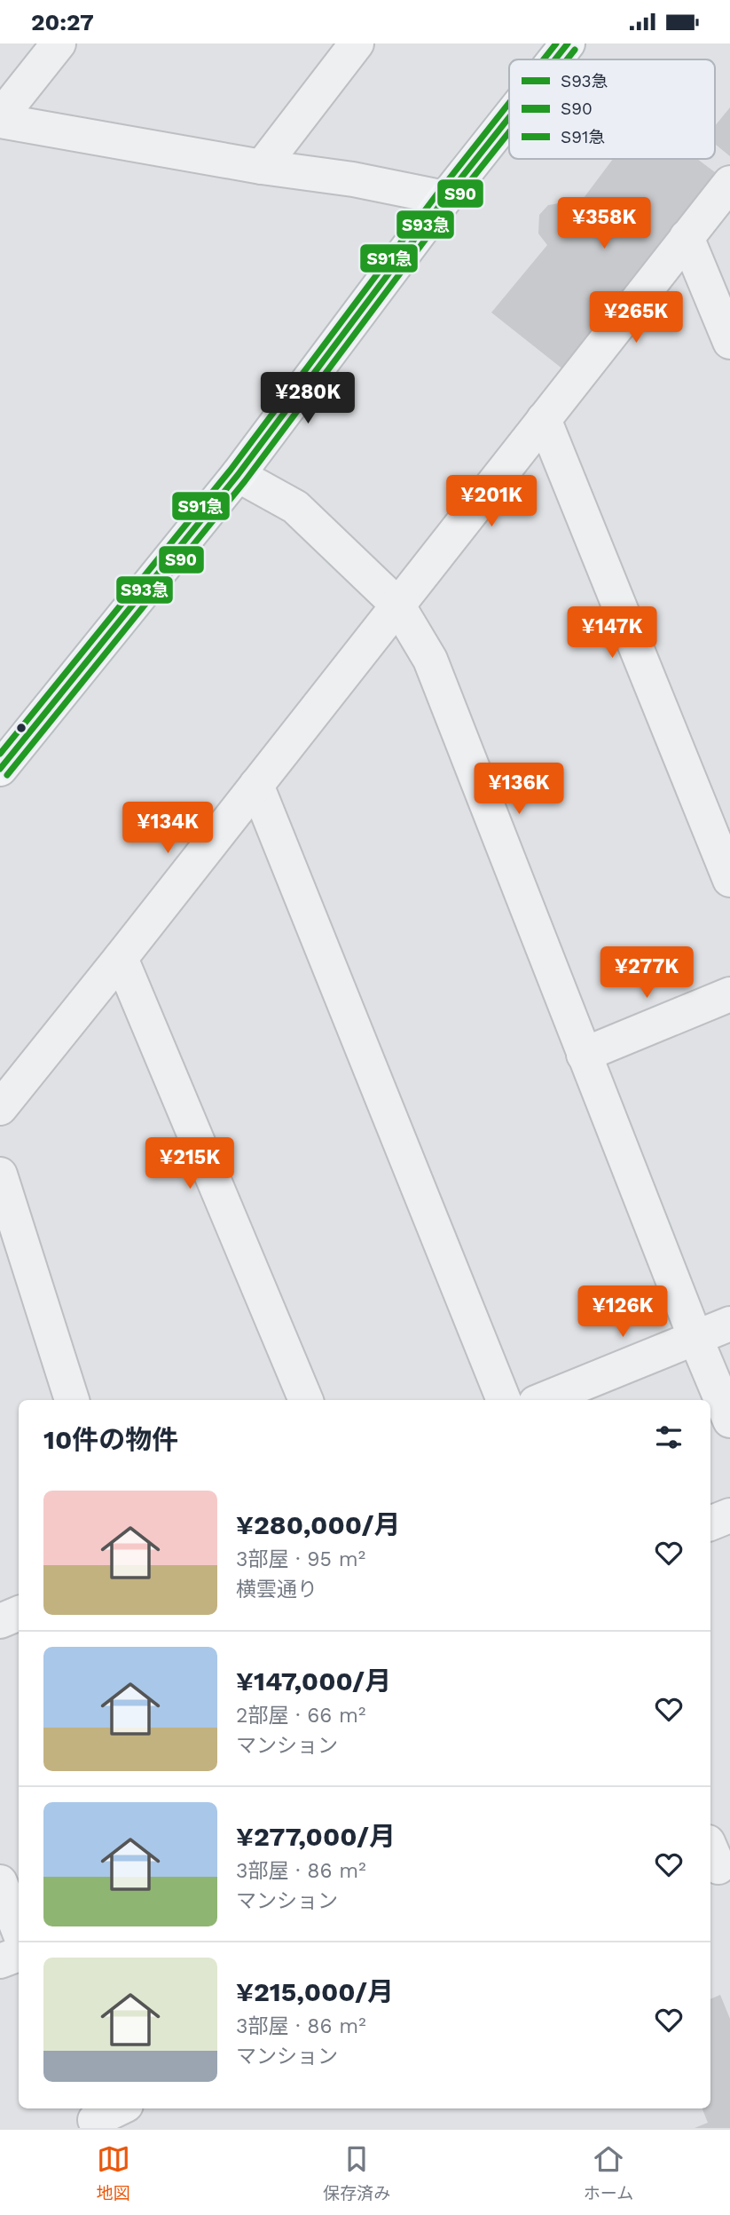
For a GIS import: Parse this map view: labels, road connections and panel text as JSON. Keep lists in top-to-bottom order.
{
  "lines": ["transit line S93急", "transit line S91急", "transit line S90"],
  "legend": ["S93急", "S90", "S91急"],
  "page": {
    "status": "20:27",
    "price": [
      "¥358K",
      "¥265K",
      "¥280K",
      "¥201K",
      "¥147K",
      "¥136K",
      "¥134K",
      "¥277K",
      "¥215K",
      "¥126K"
    ],
    "heading": "10件の物件",
    "list": [
      {
        "name": "¥280,000/月",
        "note": "3部屋 · 95 m² · 横雲通り"
      },
      {
        "name": "¥147,000/月",
        "note": "2部屋 · 66 m² · マンション"
      },
      {
        "name": "¥277,000/月",
        "note": "3部屋 · 86 m² · マンション"
      },
      {
        "name": "¥215,000/月",
        "note": "3部屋 · 86 m² · マンション"
      }
    ],
    "tabs": ["地図", "保存済み", "ホーム"]
  }
}
